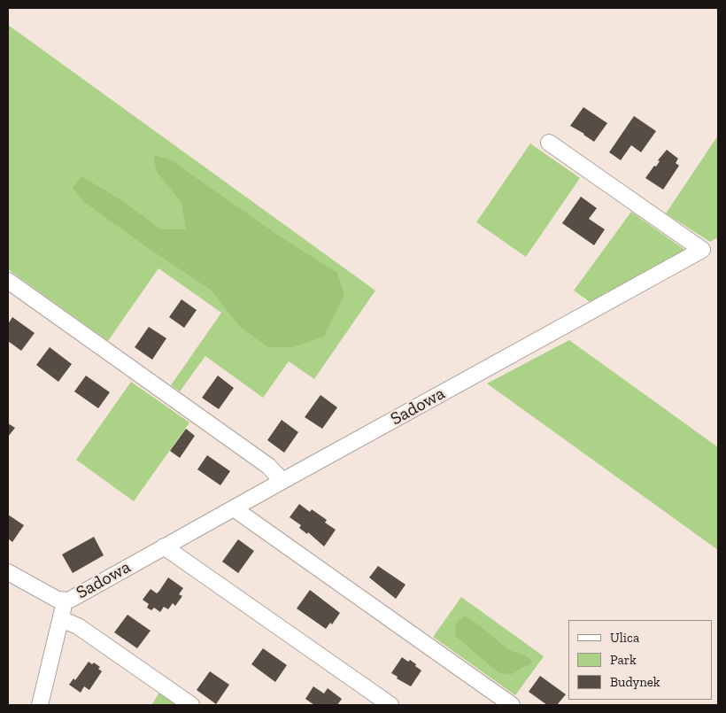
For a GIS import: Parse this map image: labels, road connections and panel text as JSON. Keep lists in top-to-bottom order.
{
  "streets": {
    "street": ["Sadowa"]
  },
  "legend": ["Ulica", "Park", "Budynek"]
}
